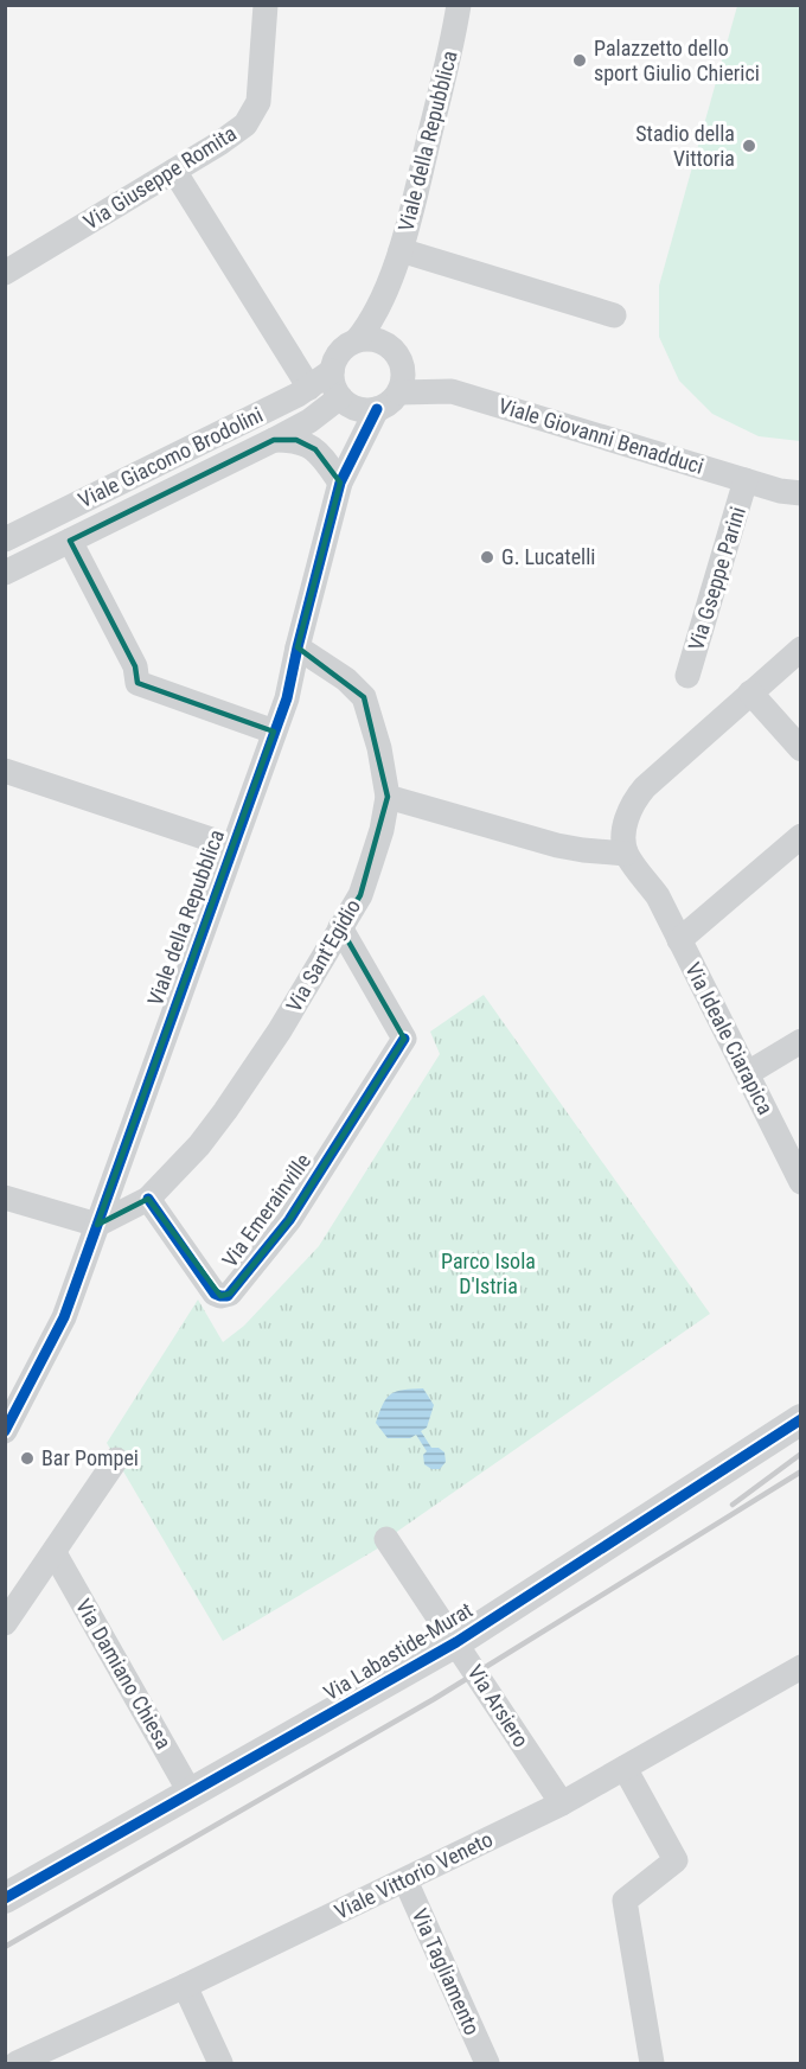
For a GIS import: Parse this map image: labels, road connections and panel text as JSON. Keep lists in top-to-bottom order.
{
  "streets": {
    "street": [
      "Viale della Repubblica",
      "Via Giuseppe Romita",
      "Viale Giovanni Benadduci",
      "Viale Giacomo Brodolini",
      "Via Gseppe Parini",
      "Via Sant'Egidio",
      "Via Ideale Ciarapica",
      "Via Emerainville",
      "Via Labastide-Murat",
      "Via Damiano Chiesa",
      "Via Arsiero",
      "Viale Vittorio Veneto",
      "Via Tagliamento"
    ]
  },
  "crossings": [
    ["Viale della Repubblica", "Viale Giovanni Benadduci"],
    ["Viale della Repubblica", "Viale Giacomo Brodolini"],
    ["Viale della Repubblica", "Via Sant'Egidio"],
    ["Viale Giovanni Benadduci", "Viale Giacomo Brodolini"],
    ["Viale Giovanni Benadduci", "Via Gseppe Parini"],
    ["Via Sant'Egidio", "Via Emerainville"],
    ["Via Labastide-Murat", "Via Damiano Chiesa"],
    ["Via Labastide-Murat", "Via Arsiero"],
    ["Via Arsiero", "Viale Vittorio Veneto"],
    ["Viale Vittorio Veneto", "Via Tagliamento"]
  ],
  "parks": ["Parco Isola D'Istria"],
  "places": [
    "Palazzetto dello sport Giulio Chierici",
    "Stadio della Vittoria",
    "G. Lucatelli",
    "Bar Pompei"
  ]
}
